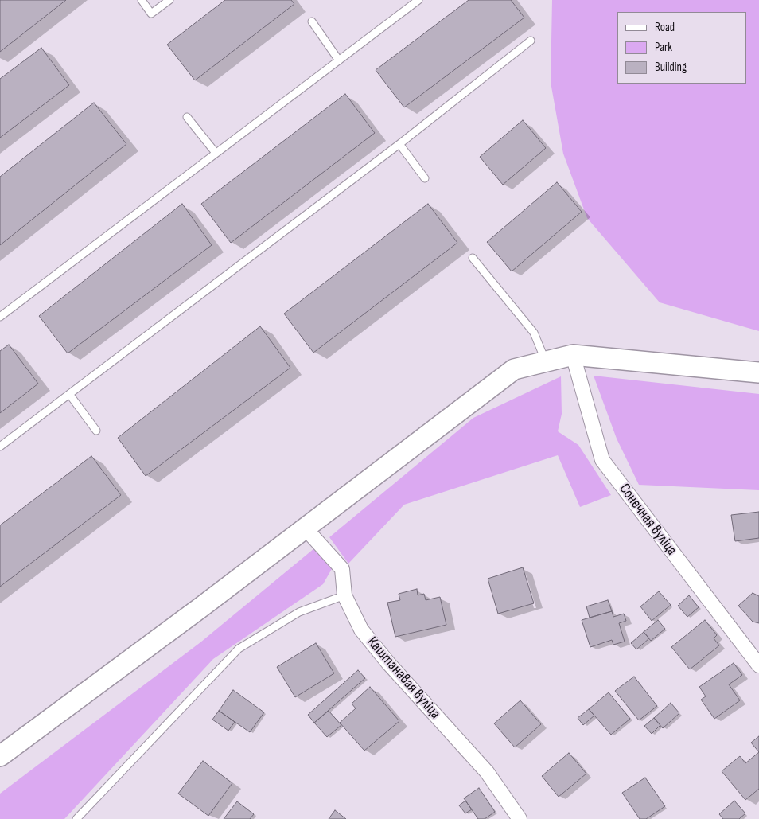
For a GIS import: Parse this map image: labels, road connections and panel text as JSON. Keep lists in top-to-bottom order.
{
  "streets": {
    "street": ["Сонечная вуліца", "Каштанавая вуліца"]
  },
  "legend": ["Road", "Park", "Building"]
}
